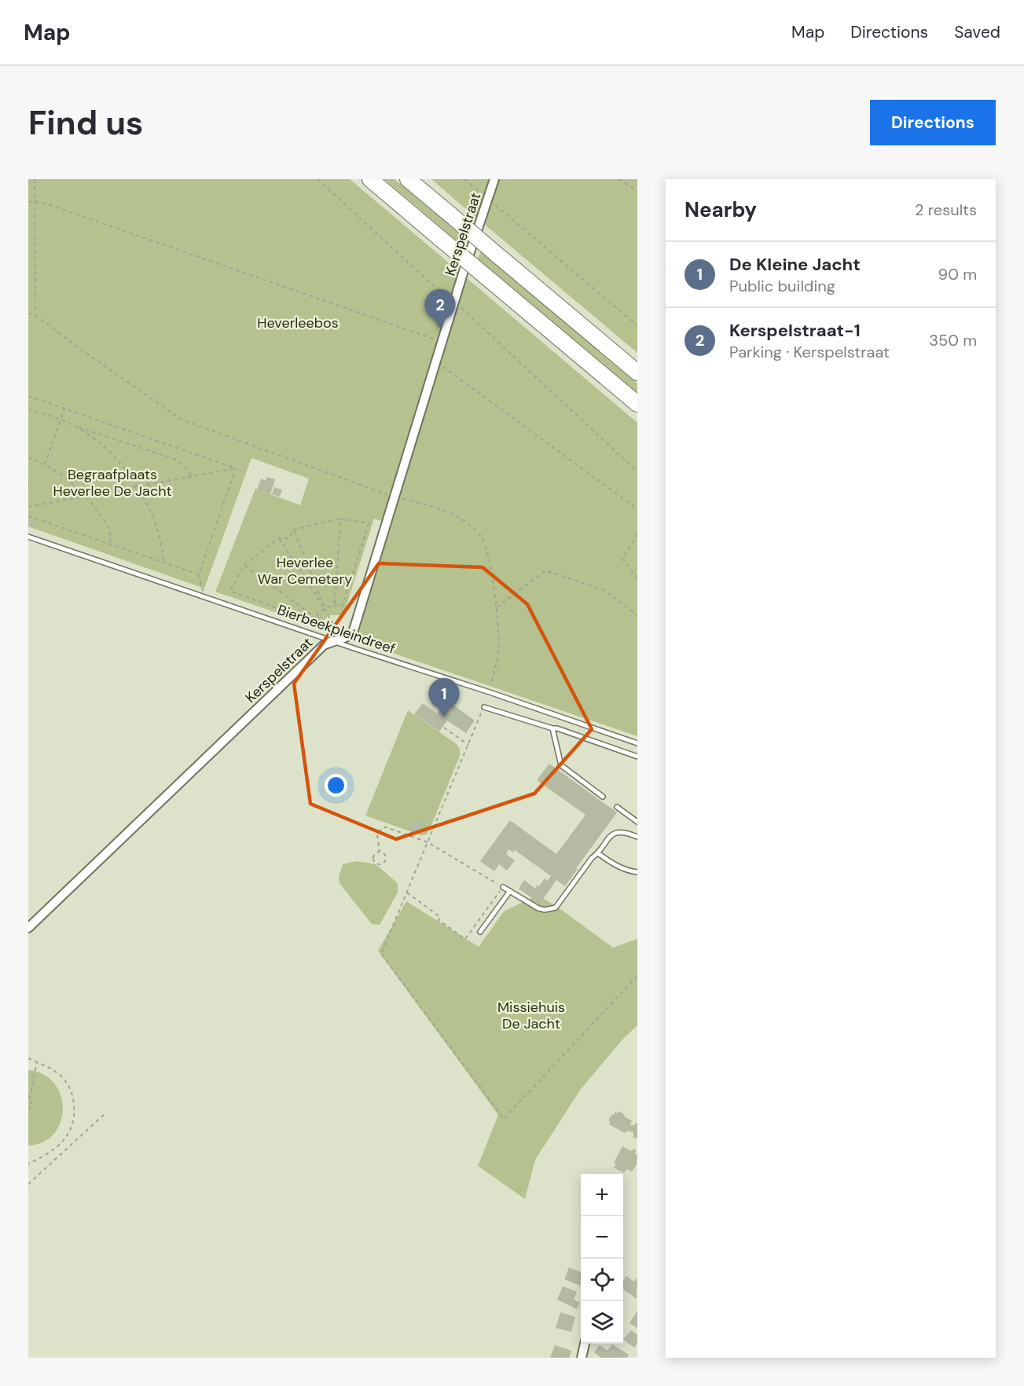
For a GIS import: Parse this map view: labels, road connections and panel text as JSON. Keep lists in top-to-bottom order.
{
  "streets": {
    "street": ["Kerspelstraat"],
    "lane": ["Bierbeekpleindreef"]
  },
  "crossings": [
    ["Kerspelstraat", "Bierbeekpleindreef"]
  ],
  "parks": [
    "Heverleebos",
    "Begraafplaats Heverlee De Jacht",
    "Heverlee War Cemetery",
    "Missiehuis De Jacht"
  ],
  "page": {
    "header": "Map",
    "nav": ["Map", "Directions", "Saved"],
    "buttons": "Directions",
    "title": "Find us",
    "heading": ["Nearby", "2 results"],
    "list": [
      {
        "mark": "1",
        "name": "De Kleine Jacht",
        "note": "Public building",
        "value": "90 m"
      },
      {
        "mark": "2",
        "name": "Kerspelstraat-1",
        "note": "Parking · Kerspelstraat",
        "value": "350 m"
      }
    ],
    "pins": ["2", "1"],
    "map_buttons": ["+", "−"]
  }
}
